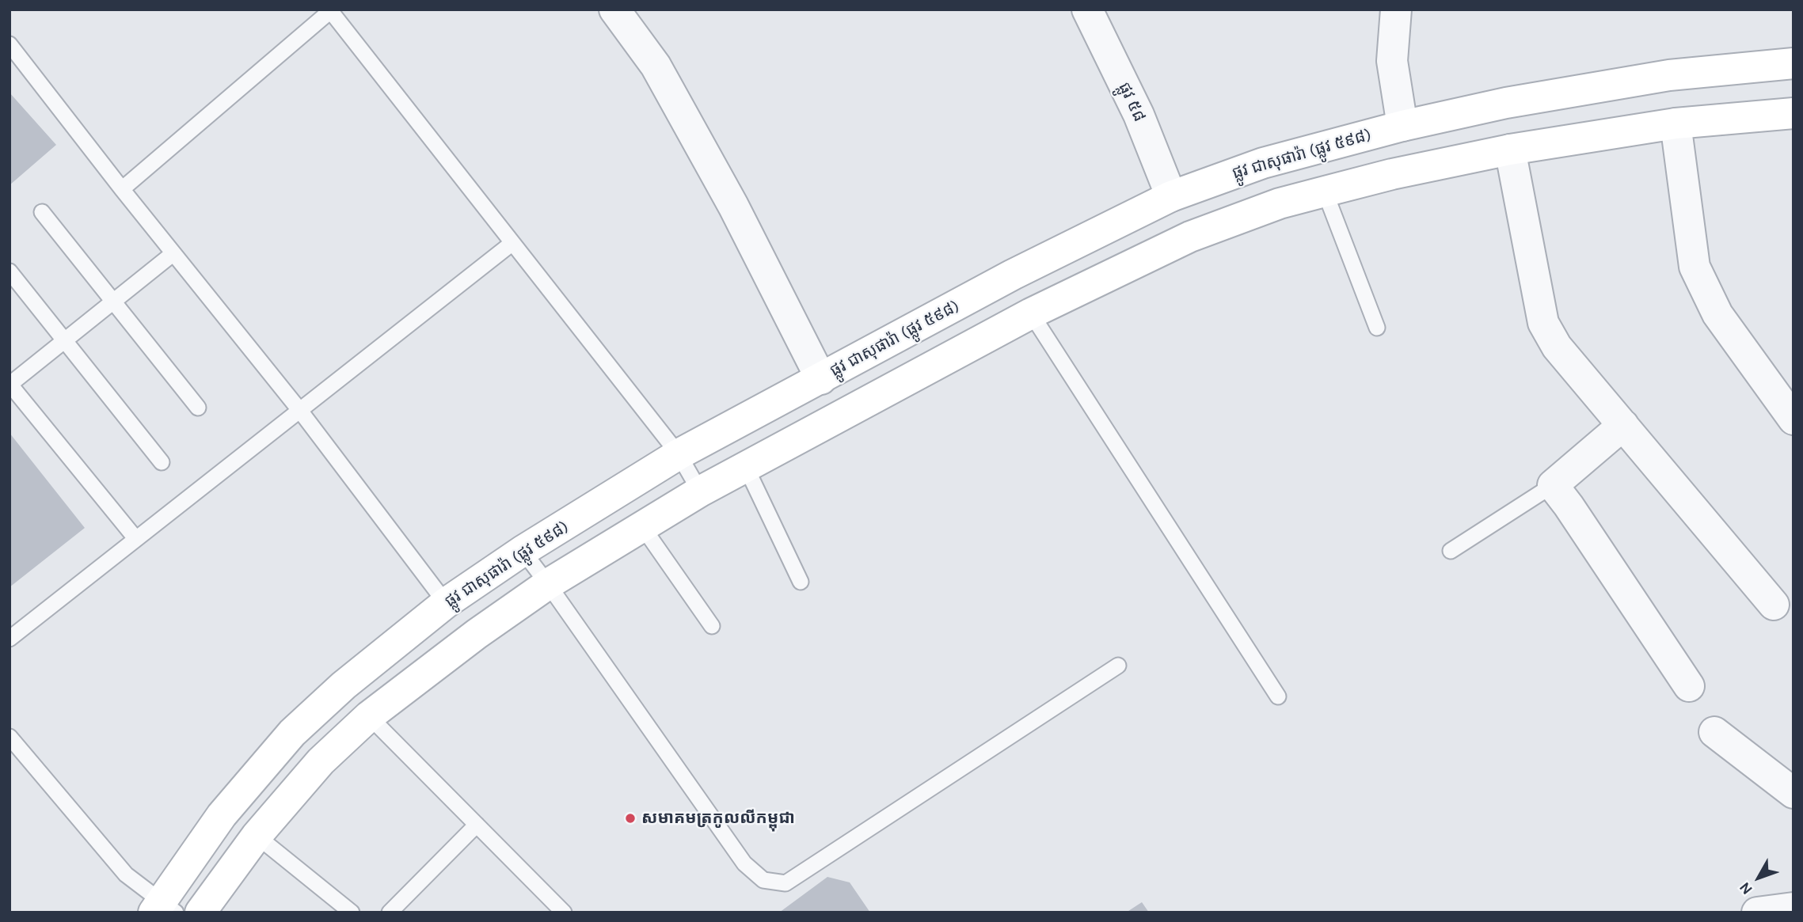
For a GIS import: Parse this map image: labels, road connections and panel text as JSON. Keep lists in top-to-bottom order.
{
  "streets": {
    "main road": ["ផ្លូវ ជាសុផារ៉ា (ផ្លូវ ៥៩៨)"],
    "street": ["ផ្លូវ ៥៨"]
  },
  "crossings": [
    ["ផ្លូវ ៥៨", "ផ្លូវ ជាសុផារ៉ា (ផ្លូវ ៥៩៨)"]
  ],
  "places": ["សមាគមត្រកូលលីកម្ពុជា"],
  "north": "bottom left"
}
